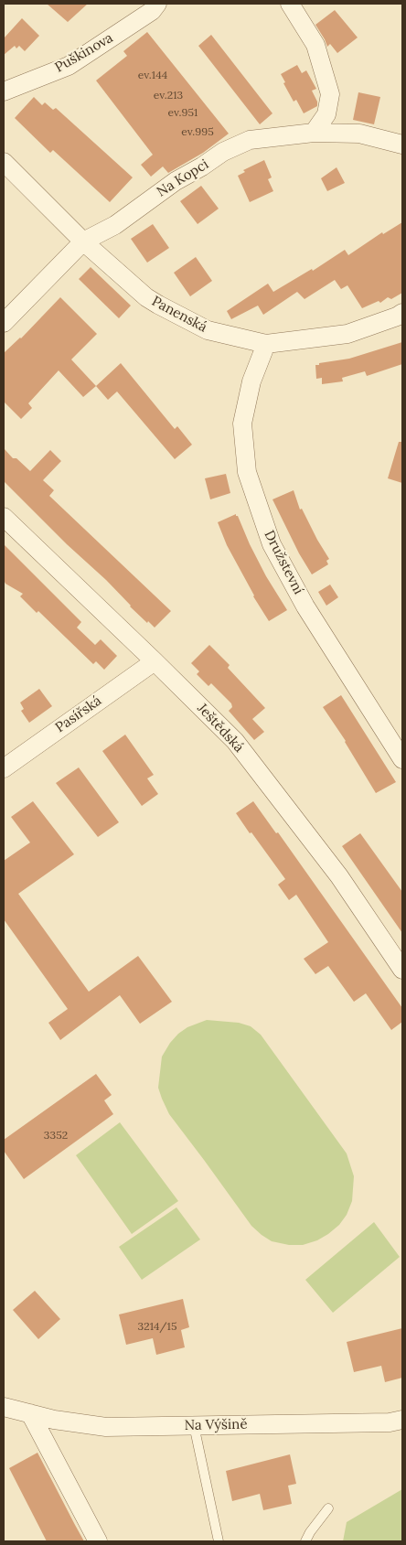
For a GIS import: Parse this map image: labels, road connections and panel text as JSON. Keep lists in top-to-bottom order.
{
  "streets": {
    "street": [
      "Puškinova",
      "Na Kopci",
      "Panenská",
      "Družstevní",
      "Pasířská",
      "Ještědská",
      "Na Výšině"
    ]
  },
  "crossings": [
    ["Na Kopci", "Panenská"],
    ["Panenská", "Družstevní"],
    ["Pasířská", "Ještědská"]
  ],
  "house_numbers": [
    "ev.144",
    "ev.213",
    "ev.951",
    "ev.995",
    "3352",
    "3214/15"
  ]
}
